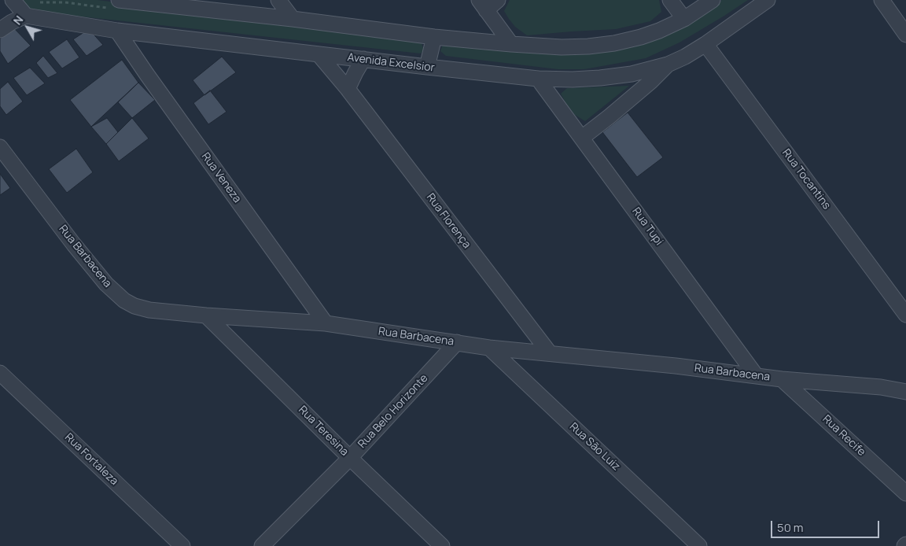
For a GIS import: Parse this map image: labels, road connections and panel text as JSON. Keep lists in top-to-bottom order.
{
  "streets": {
    "street": [
      "Avenida Excelsior",
      "Rua Veneza",
      "Rua Tocantins",
      "Rua Florença",
      "Rua Tupi",
      "Rua Barbacena",
      "Rua Belo Horizonte",
      "Rua Teresina",
      "Rua Recife",
      "Rua São Luiz",
      "Rua Fortaleza"
    ]
  },
  "crossings": [
    ["Avenida Excelsior", "Rua Veneza"],
    ["Avenida Excelsior", "Rua Tocantins"],
    ["Avenida Excelsior", "Rua Florença"],
    ["Avenida Excelsior", "Rua Tupi"],
    ["Rua Veneza", "Rua Barbacena"],
    ["Rua Florença", "Rua Barbacena"],
    ["Rua Tupi", "Rua Barbacena"],
    ["Rua Barbacena", "Rua Belo Horizonte"],
    ["Rua Barbacena", "Rua Teresina"],
    ["Rua Barbacena", "Rua Recife"],
    ["Rua Barbacena", "Rua São Luiz"],
    ["Rua Belo Horizonte", "Rua Teresina"]
  ],
  "scale_bar": "50 m",
  "north": "top left"
}
